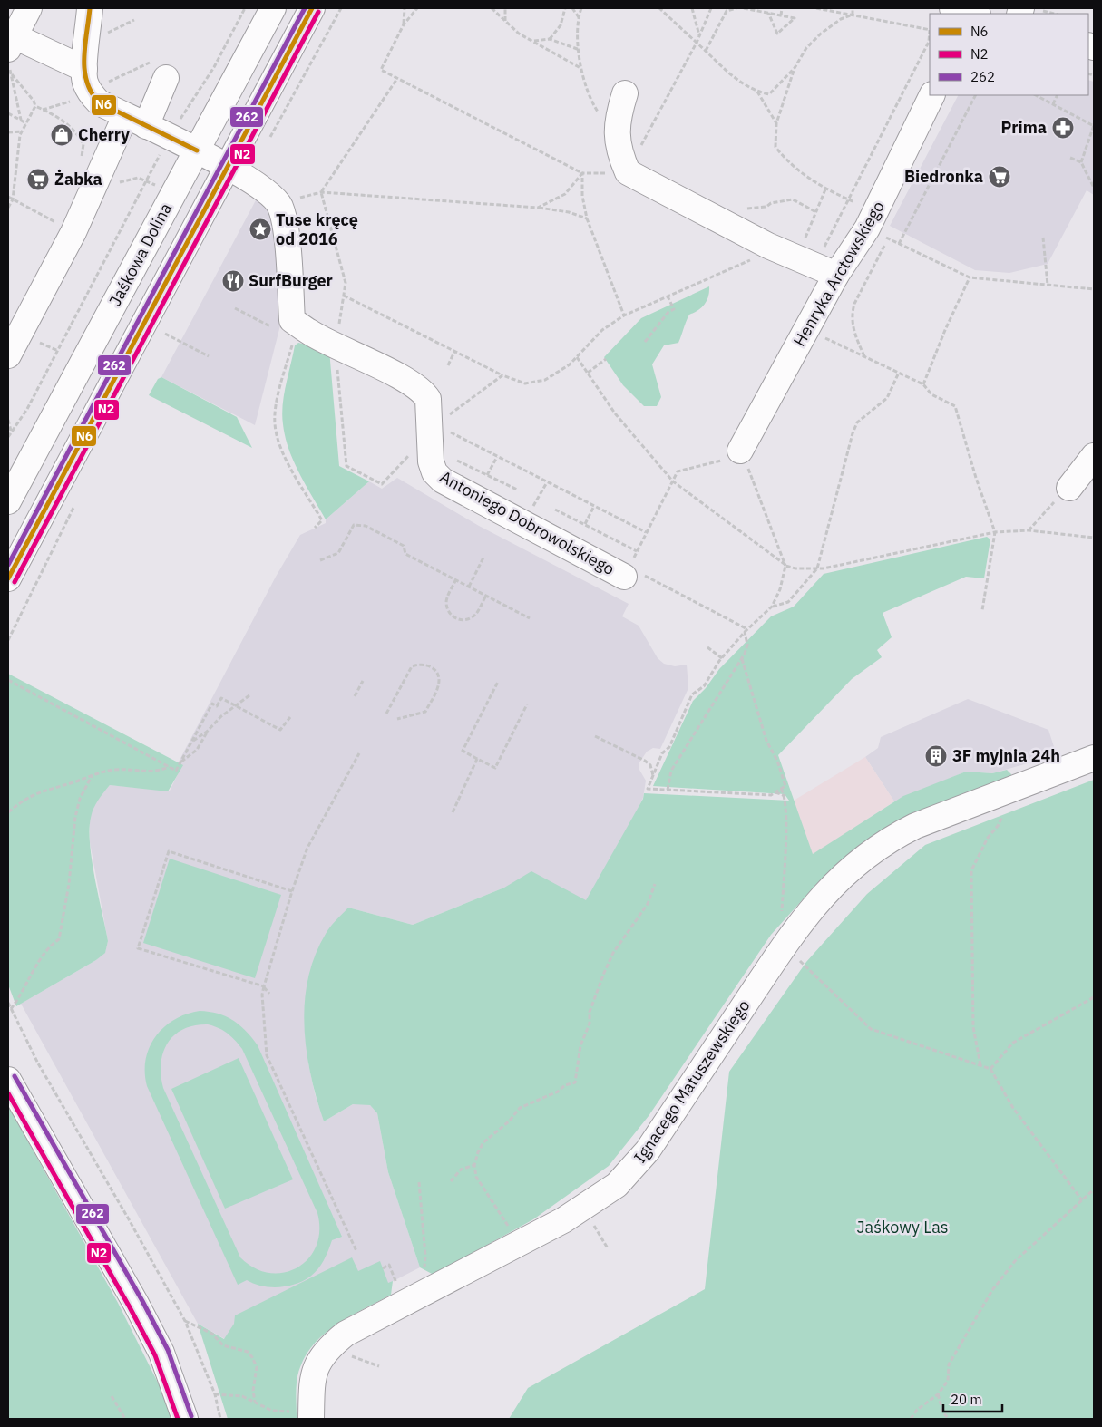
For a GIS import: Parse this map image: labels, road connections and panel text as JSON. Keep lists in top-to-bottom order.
{
  "streets": {
    "street": [
      "Jaśkowa Dolina",
      "Henryka Arctowskiego",
      "Antoniego Dobrowolskiego",
      "Ignacego Matuszewskiego"
    ]
  },
  "crossings": [
    ["Jaśkowa Dolina", "Antoniego Dobrowolskiego"]
  ],
  "parks": ["Jaśkowy Las"],
  "places": {
    "pharmacy": ["Prima"],
    "shop": ["Cherry"],
    "supermarket": ["Biedronka", "Żabka"],
    "place": ["Tuse kręcę od 2016"],
    "restaurant": ["SurfBurger"],
    "building": ["3F myjnia 24h"]
  },
  "lines": ["transit line N6", "transit line 262", "transit line N2"],
  "legend": ["N6", "N2", "262"],
  "scale_bar": "20 m"
}
